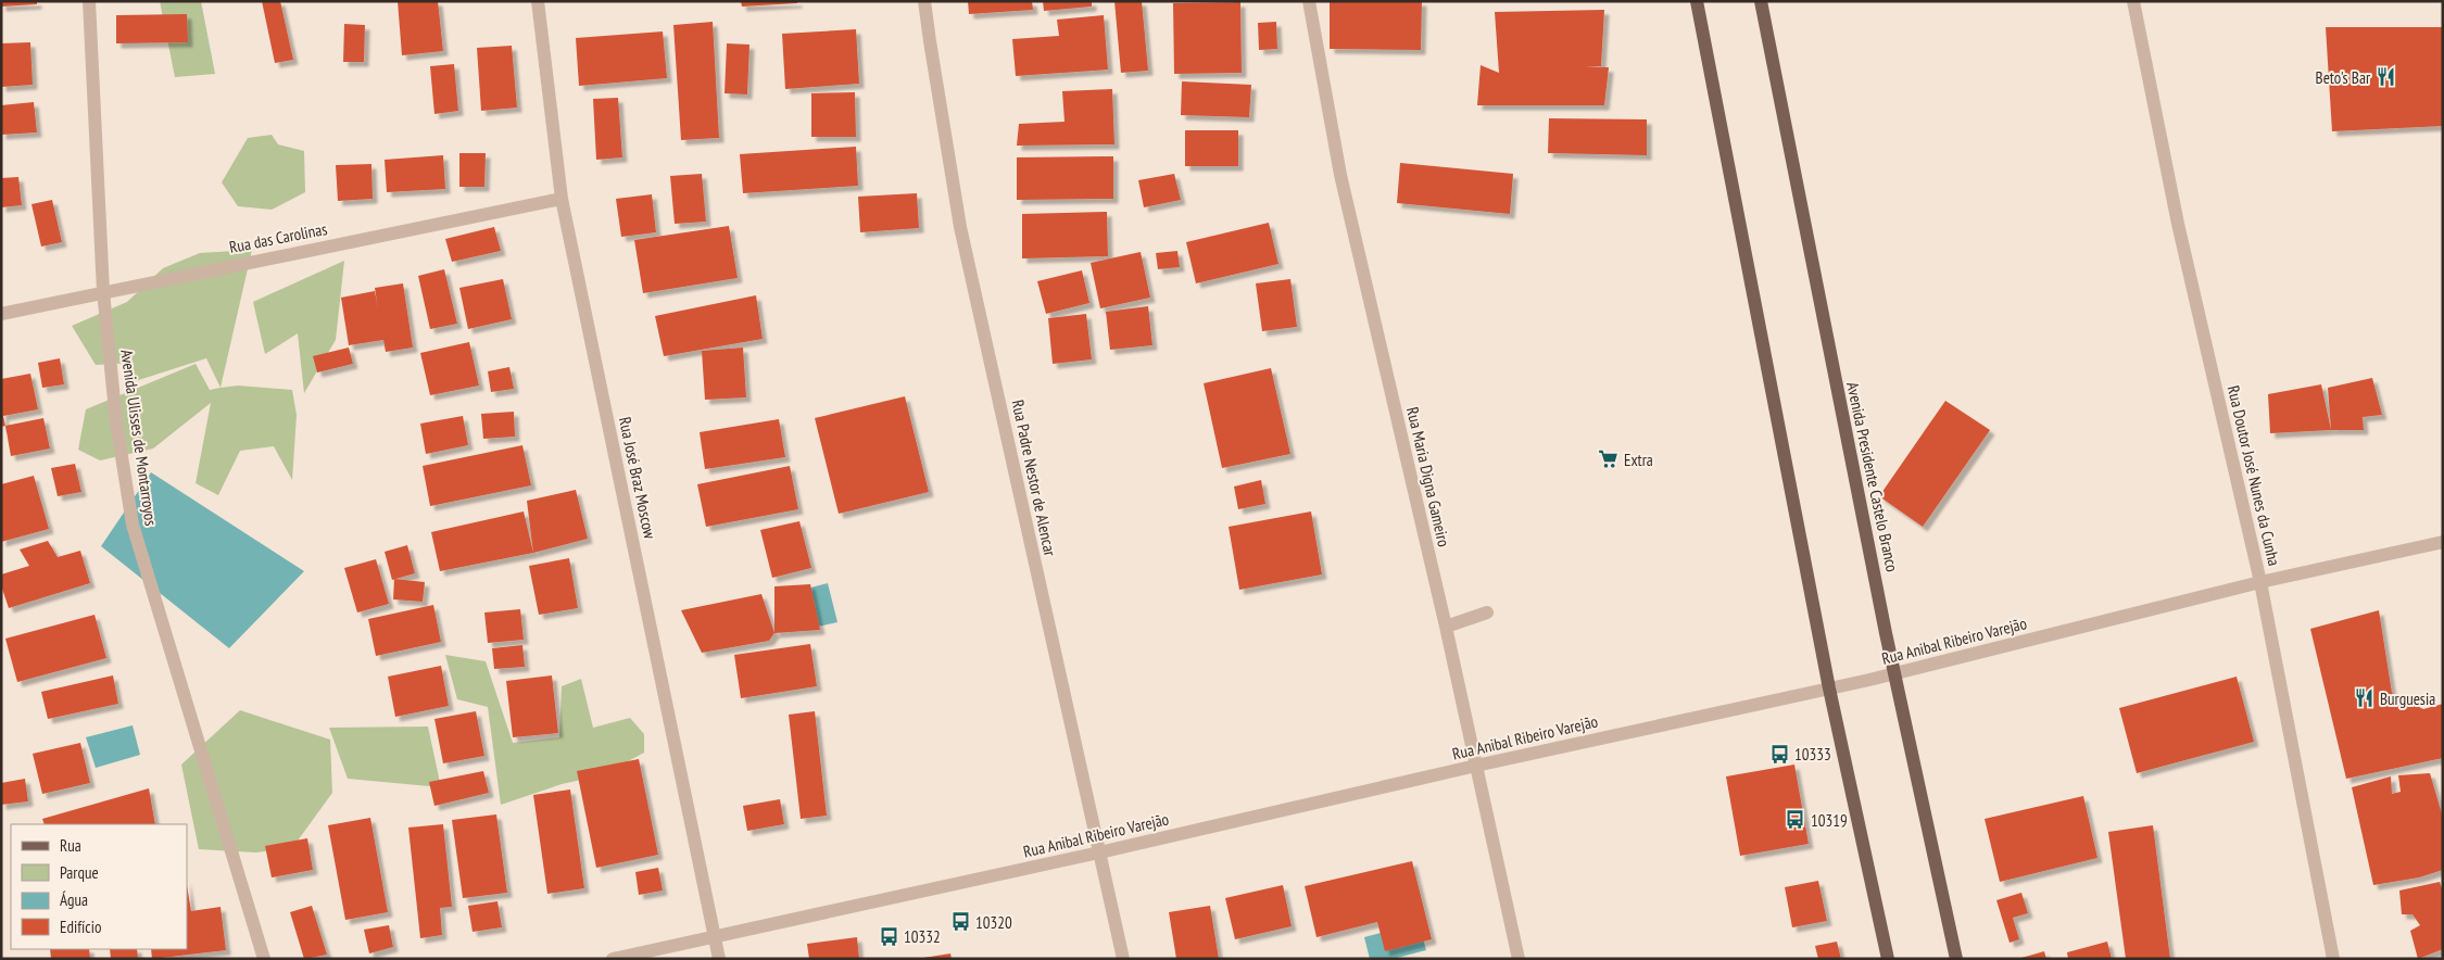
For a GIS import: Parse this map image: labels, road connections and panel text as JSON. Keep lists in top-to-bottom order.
{
  "streets": {
    "main road": ["Avenida Presidente Castelo Branco"],
    "street": [
      "Rua das Carolinas",
      "Avenida Ulisses de Montarroyos",
      "Rua Doutor José Nunes da Cunha",
      "Rua Maria Digna Gameiro",
      "Rua José Braz Moscow",
      "Rua Padre Nestor de Alencar",
      "Rua Anibal Ribeiro Varejão"
    ]
  },
  "crossings": [
    ["Rua das Carolinas", "Avenida Ulisses de Montarroyos"],
    ["Rua das Carolinas", "Rua José Braz Moscow"],
    ["Rua Doutor José Nunes da Cunha", "Rua Anibal Ribeiro Varejão"],
    ["Rua Maria Digna Gameiro", "Rua Anibal Ribeiro Varejão"],
    ["Avenida Presidente Castelo Branco", "Rua Anibal Ribeiro Varejão"],
    ["Rua José Braz Moscow", "Rua Anibal Ribeiro Varejão"],
    ["Rua Padre Nestor de Alencar", "Rua Anibal Ribeiro Varejão"]
  ],
  "places": {
    "restaurant": ["Beto's Bar", "Burguesia"],
    "supermarket": ["Extra"],
    "bus stop": [
      "10333",
      "10319",
      "10320",
      "10332"
    ]
  },
  "legend": [
    "Rua",
    "Parque",
    "Água",
    "Edifício"
  ]
}
